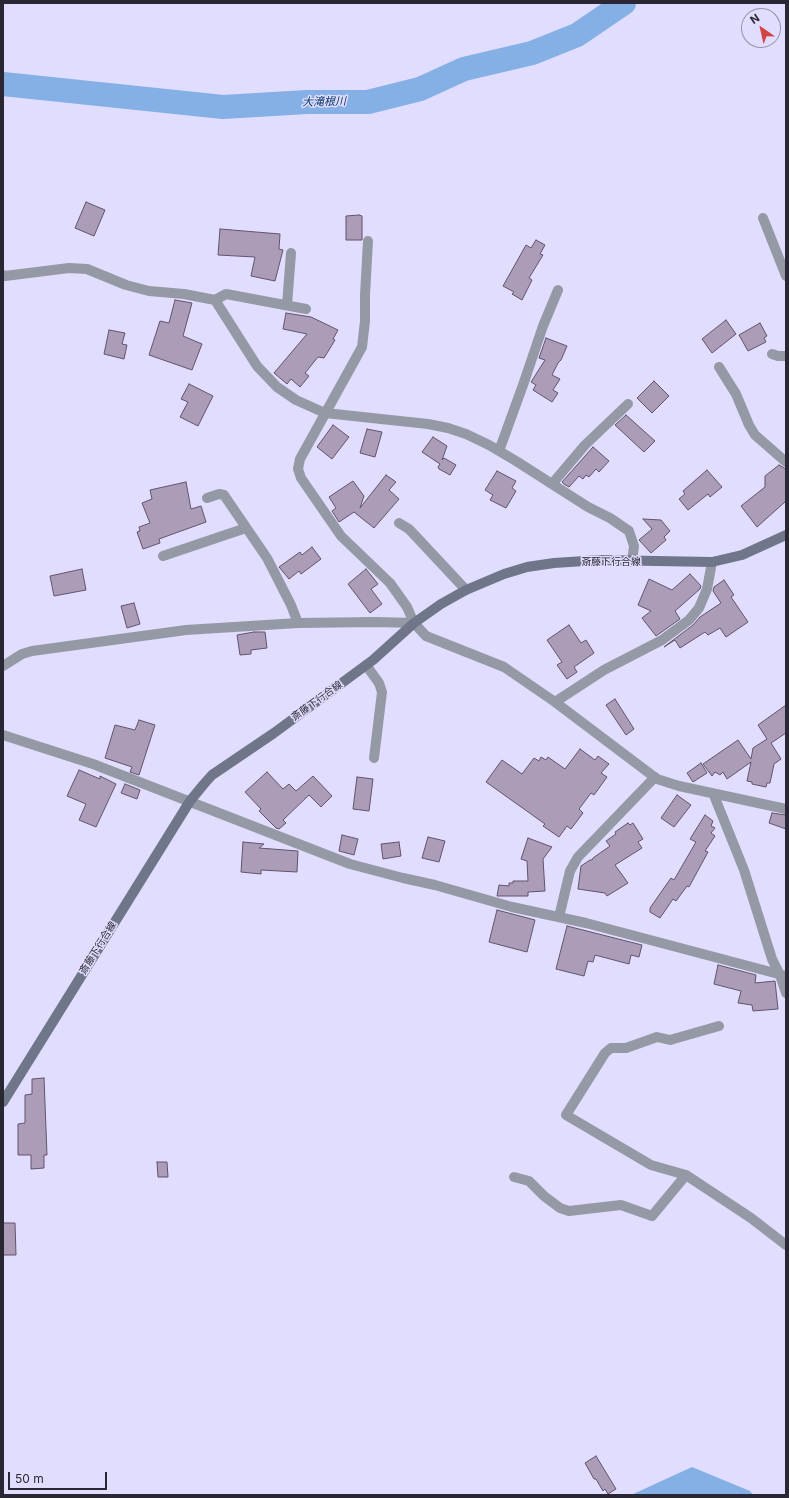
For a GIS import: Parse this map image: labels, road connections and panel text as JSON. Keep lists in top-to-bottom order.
{
  "streets": {
    "main road": ["斎藤下行合線"]
  },
  "water": ["大滝根川"],
  "scale_bar": "50 m",
  "north": "top left"
}
